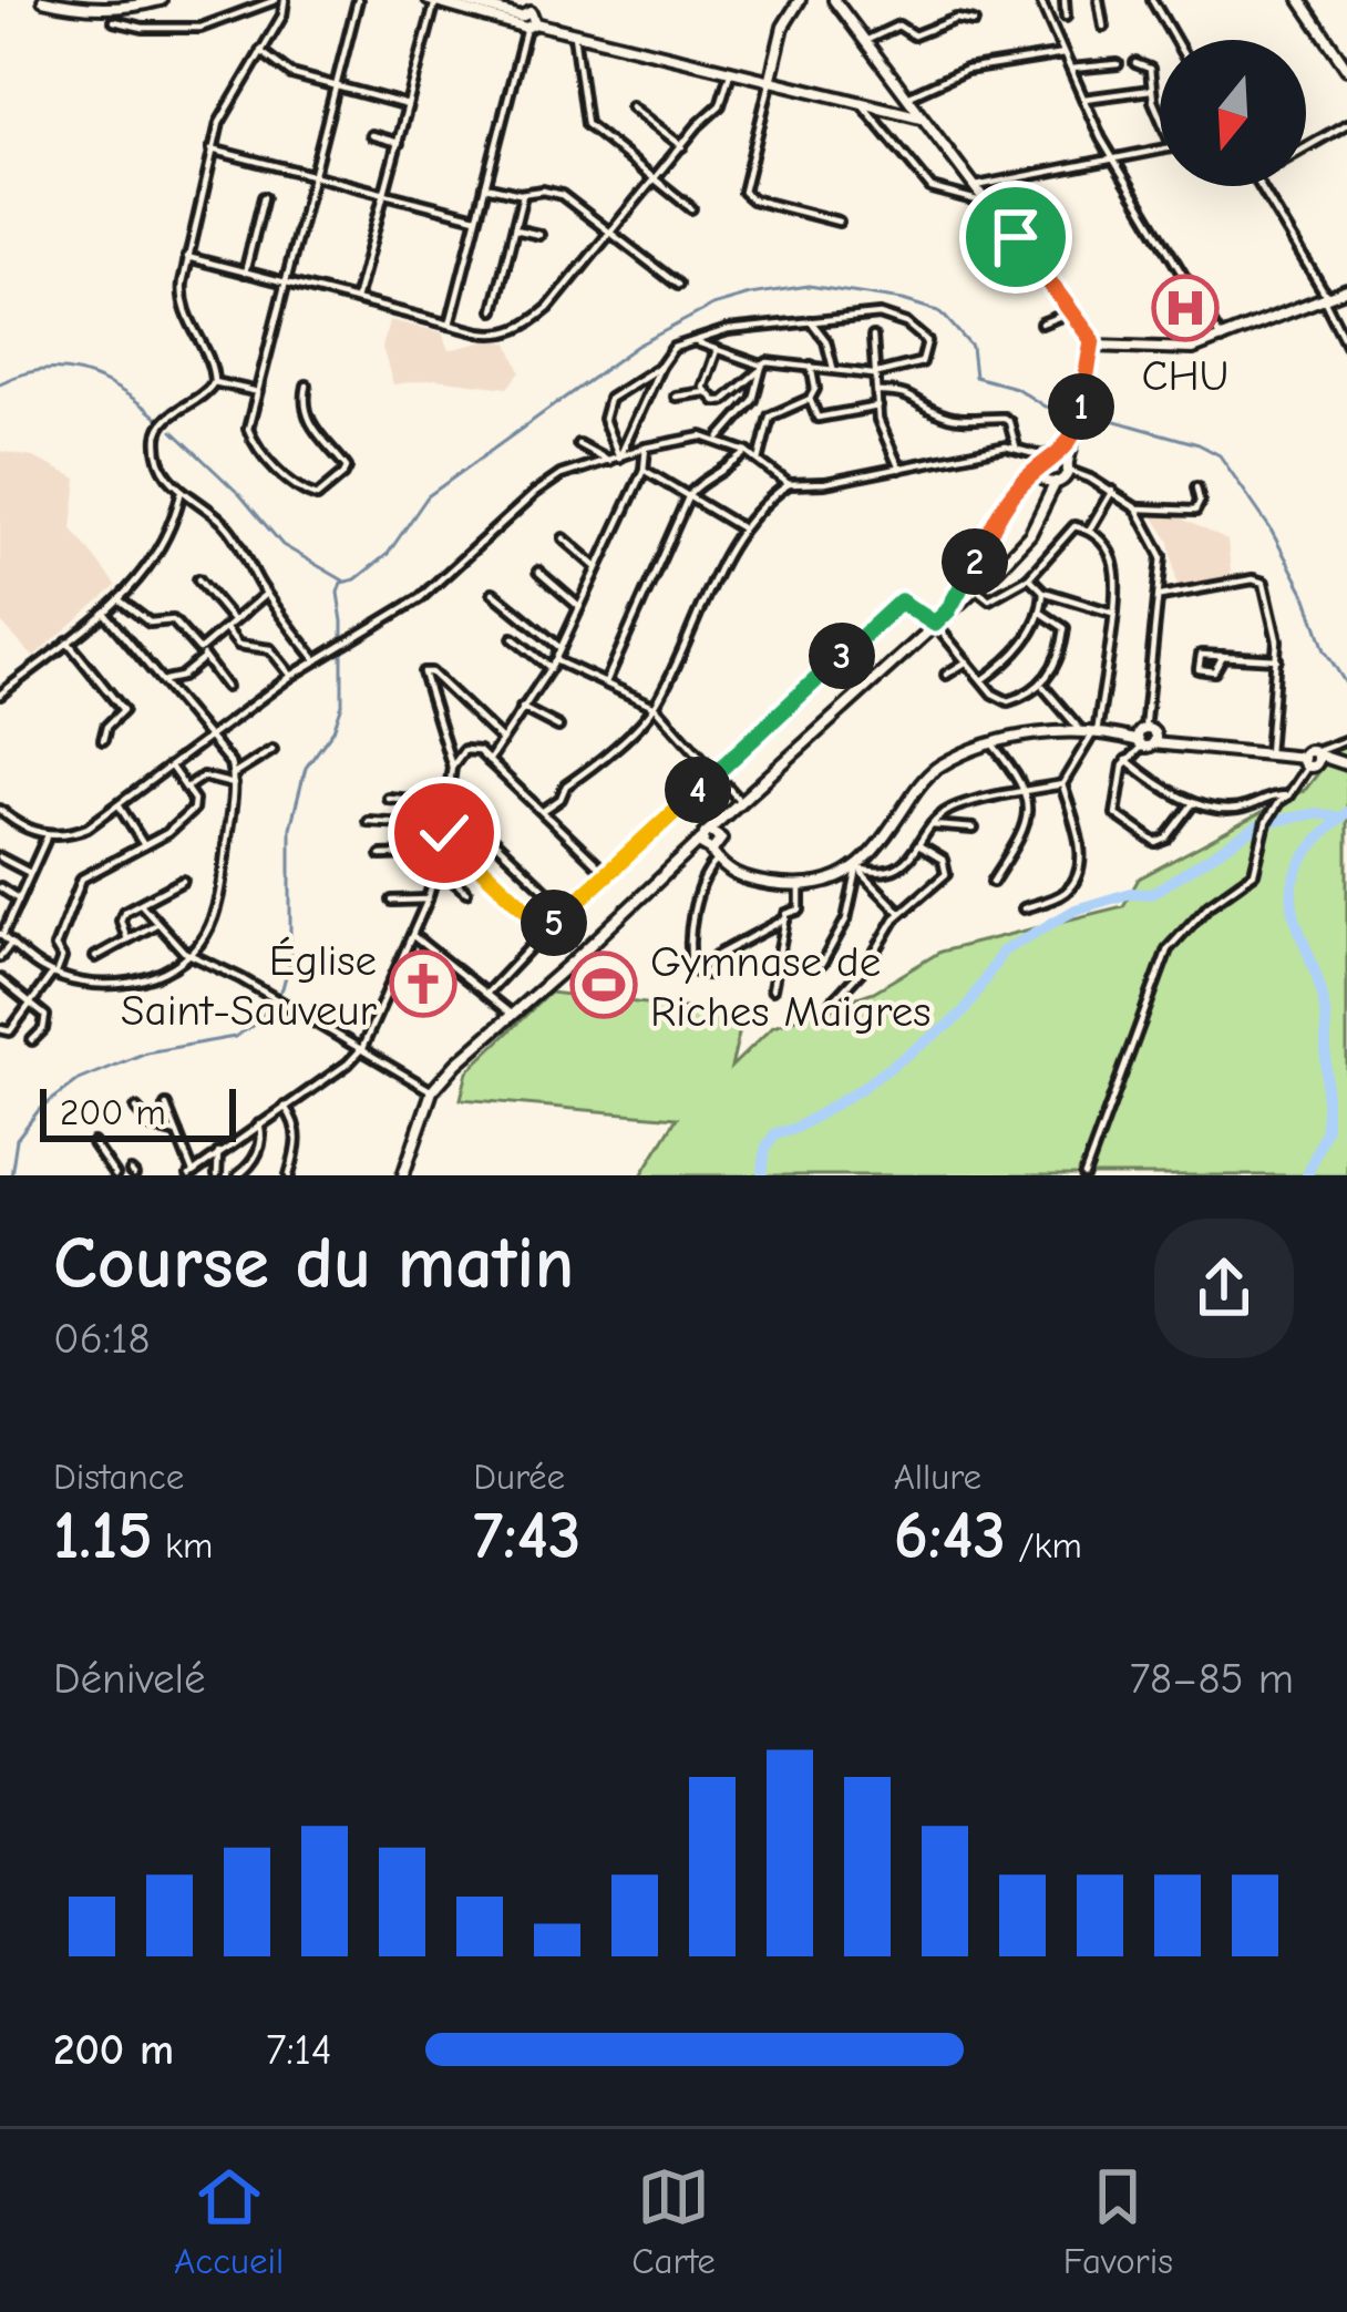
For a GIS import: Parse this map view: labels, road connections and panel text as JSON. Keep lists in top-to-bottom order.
{
  "places": {
    "hospital": ["CHU"],
    "church": ["Église Saint-Sauveur"],
    "sports": ["Gymnase de Riches Maigres"]
  },
  "scale_bar": "200 m",
  "north": "bottom",
  "page": {
    "pins": [
      "1",
      "2",
      "3",
      "4",
      "5"
    ],
    "scale": "200 m",
    "heading": ["Course du matin", "06:18"],
    "stats": [
      ["Distance", "1.15 km"],
      ["Durée", "7:43"],
      ["Allure", "6:43 /km"]
    ],
    "chart": ["Dénivelé", "78–85 m"],
    "list": [
      {
        "name": "200 m",
        "note": "7:14"
      }
    ],
    "tabs": ["Accueil", "Carte", "Favoris"]
  }
}
